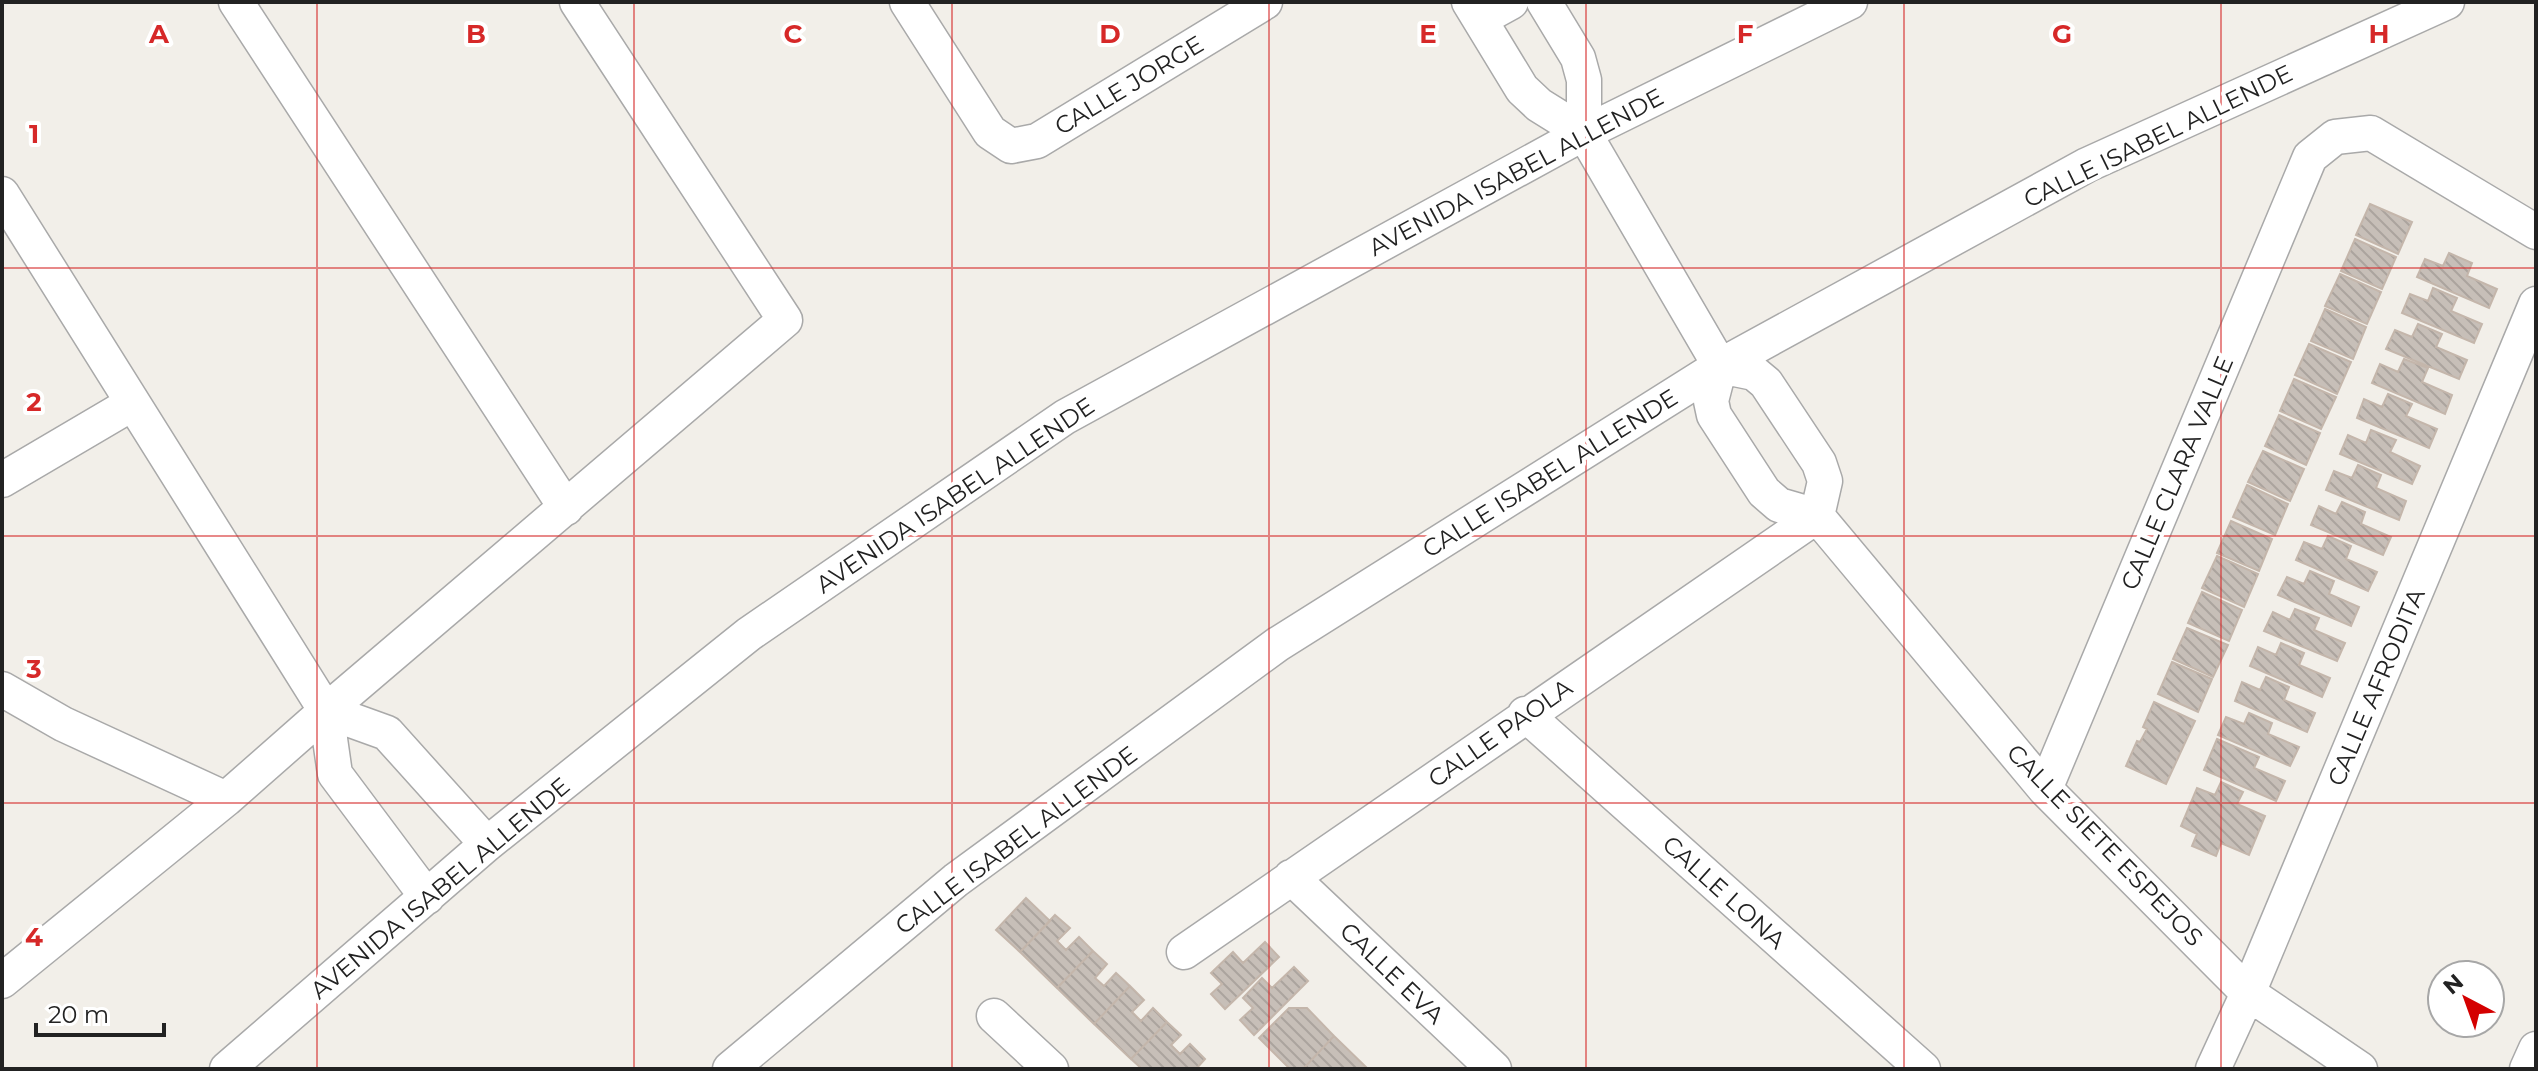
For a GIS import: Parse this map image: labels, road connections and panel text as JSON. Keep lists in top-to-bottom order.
{
  "streets": {
    "street": [
      "CALLE JORGE",
      "CALLE ISABEL ALLENDE",
      "AVENIDA ISABEL ALLENDE",
      "CALLE CLARA VALLE",
      "CALLE AFRODITA",
      "CALLE PAOLA",
      "CALLE SIETE ESPEJOS",
      "CALLE LONA",
      "CALLE EVA"
    ]
  },
  "crossings": [
    ["CALLE CLARA VALLE", "CALLE SIETE ESPEJOS"],
    ["CALLE AFRODITA", "CALLE SIETE ESPEJOS"],
    ["CALLE PAOLA", "CALLE SIETE ESPEJOS"],
    ["CALLE PAOLA", "CALLE LONA"],
    ["CALLE PAOLA", "CALLE EVA"]
  ],
  "scale_bar": "20 m",
  "north": "top left",
  "grid": {
    "columns": [
      "A",
      "B",
      "C",
      "D",
      "E",
      "F",
      "G",
      "H"
    ],
    "rows": [
      "1",
      "2",
      "3",
      "4"
    ]
  }
}
